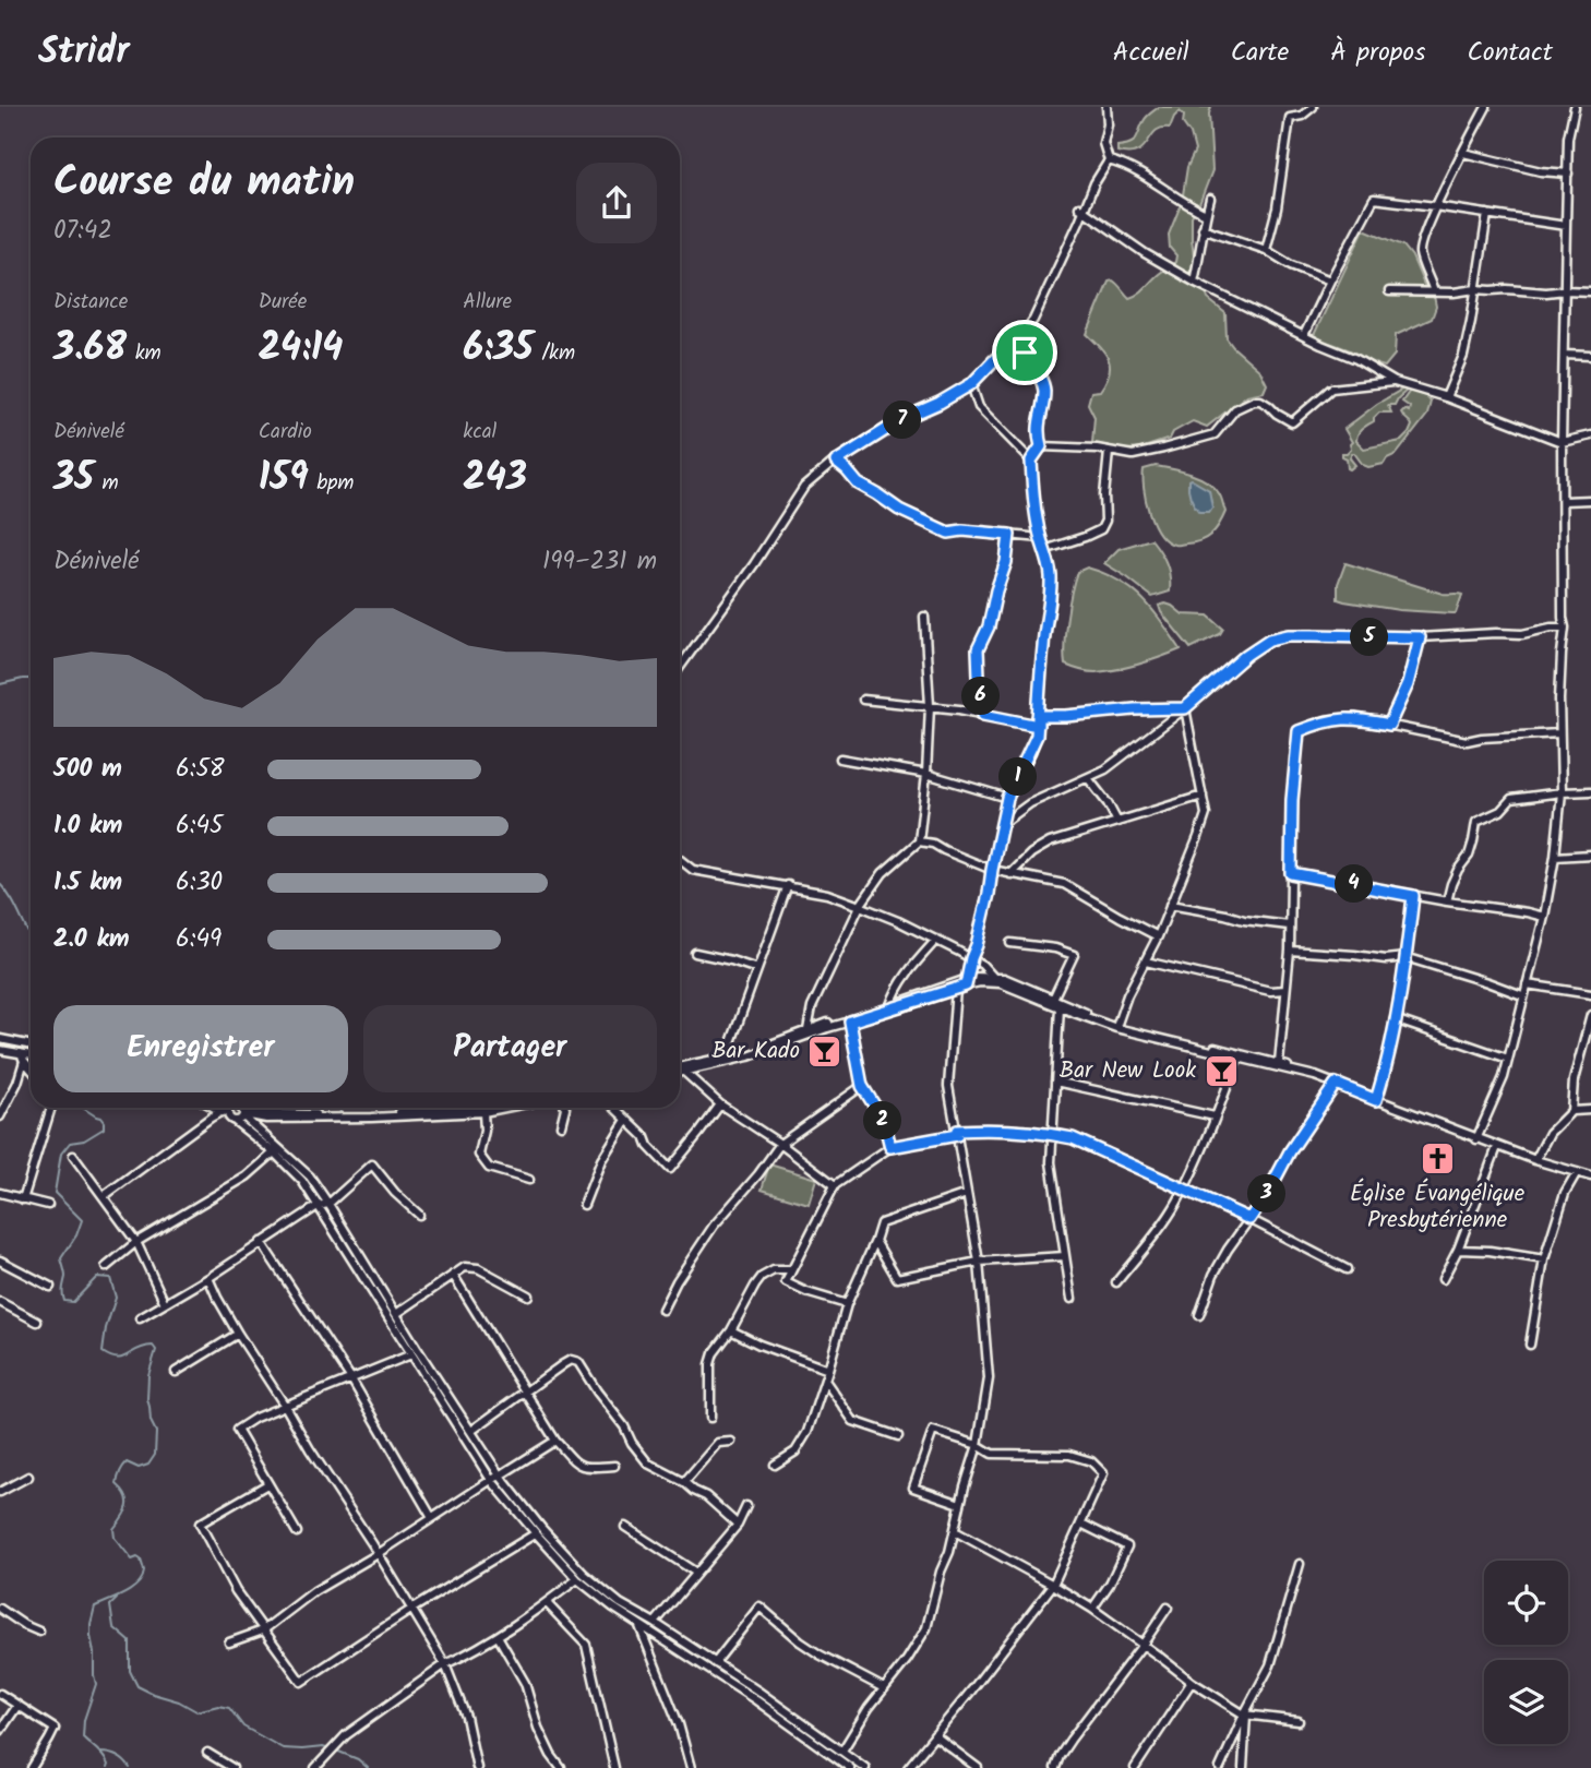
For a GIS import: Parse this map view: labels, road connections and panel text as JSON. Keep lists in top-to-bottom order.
{
  "places": {
    "bar": ["Bar Kado", "Bar New Look"],
    "church": ["Église Évangélique Presbytérienne"]
  },
  "page": {
    "header": "Stridr",
    "nav": [
      "Accueil",
      "Carte",
      "À propos",
      "Contact"
    ],
    "heading": ["Course du matin", "07:42"],
    "stats": [
      ["Distance", "3.68 km"],
      ["Durée", "24:14"],
      ["Allure", "6:35 /km"],
      ["Dénivelé", "35 m"],
      ["Cardio", "159 bpm"],
      ["kcal", "243"]
    ],
    "pins": [
      "7",
      "5",
      "6",
      "1",
      "4",
      "2",
      "3"
    ],
    "chart": ["Dénivelé", "199–231 m"],
    "list": [
      {
        "name": "500 m",
        "note": "6:58"
      },
      {
        "name": "1.0 km",
        "note": "6:45"
      },
      {
        "name": "1.5 km",
        "note": "6:30"
      },
      {
        "name": "2.0 km",
        "note": "6:49"
      }
    ],
    "buttons": ["Enregistrer", "Partager"]
  }
}
